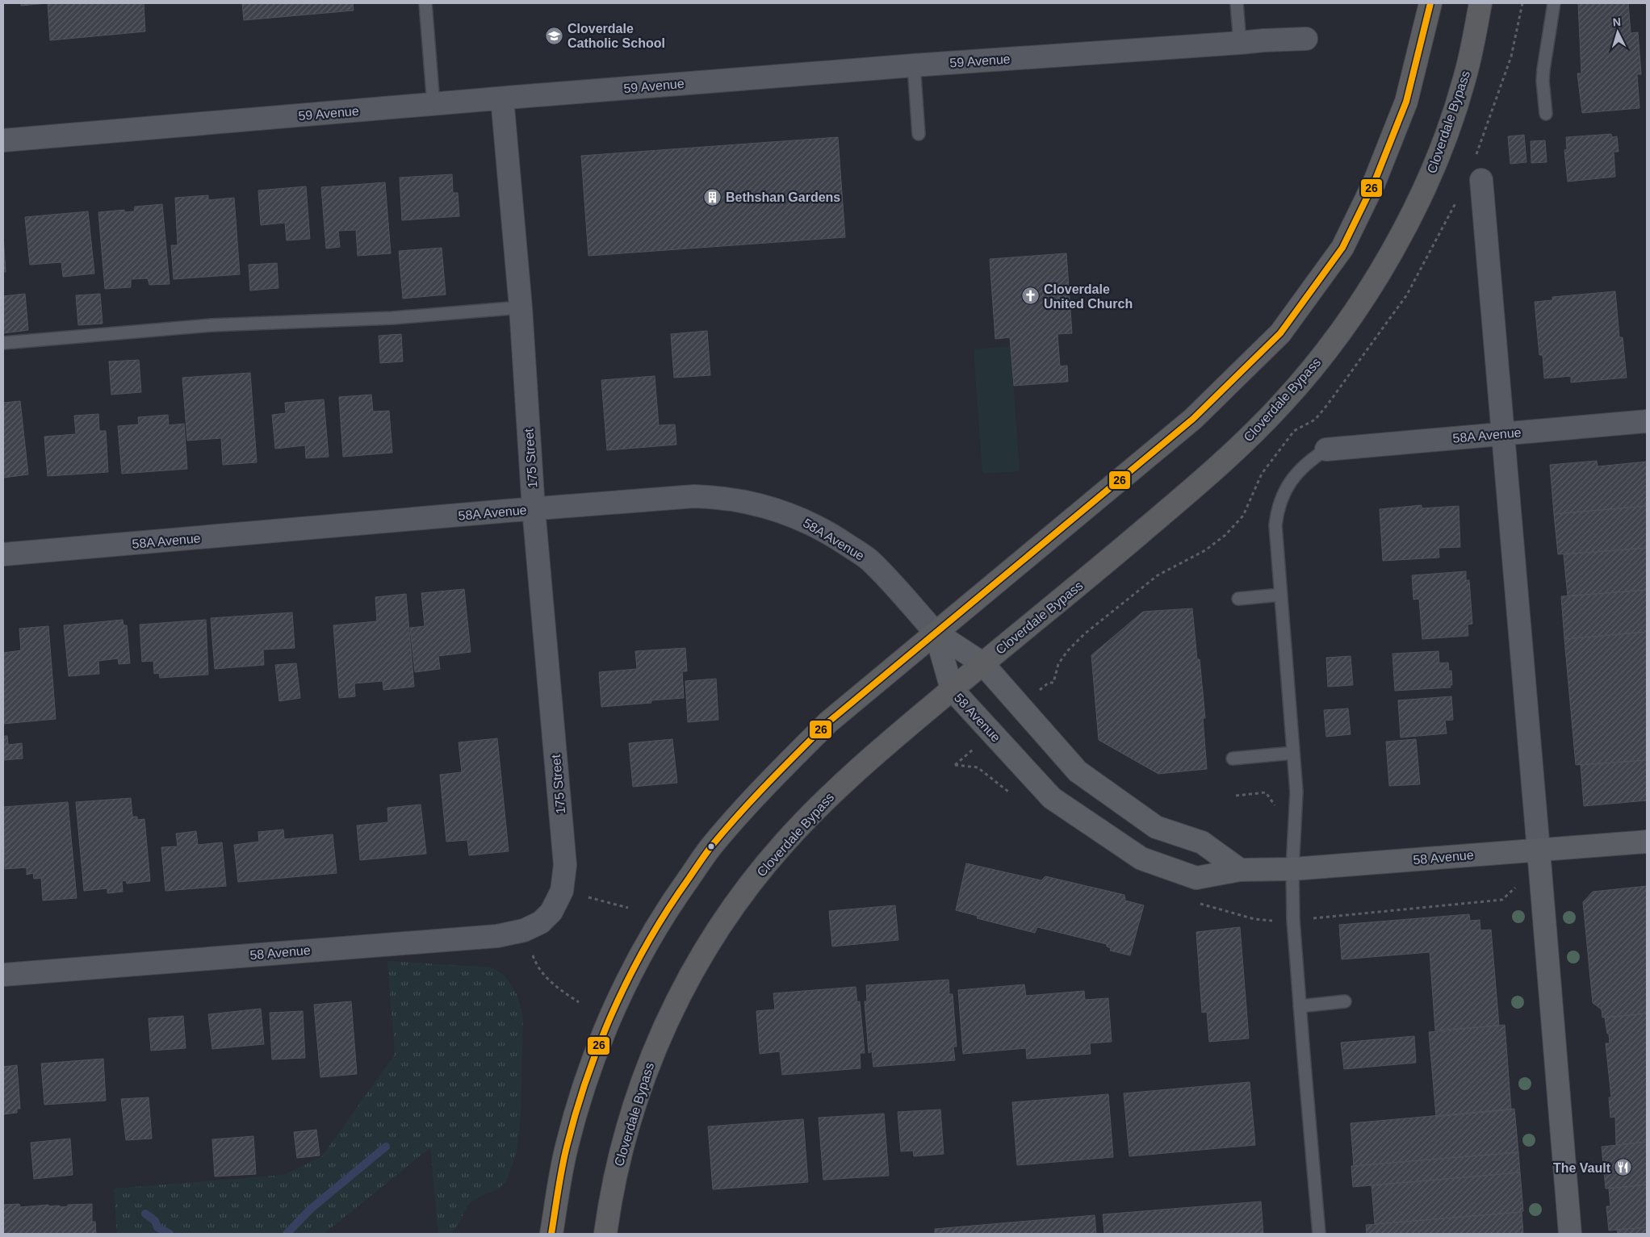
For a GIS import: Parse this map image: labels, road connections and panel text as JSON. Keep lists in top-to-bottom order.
{
  "streets": {
    "highway": ["Cloverdale Bypass"],
    "street": [
      "59 Avenue",
      "58A Avenue",
      "175 Street",
      "58 Avenue"
    ]
  },
  "crossings": [
    ["59 Avenue", "175 Street"],
    ["Cloverdale Bypass", "58 Avenue"],
    ["58A Avenue", "175 Street"],
    ["58A Avenue", "58 Avenue"],
    ["175 Street", "58 Avenue"]
  ],
  "places": {
    "school or university": ["Cloverdale Catholic School"],
    "building": ["Bethshan Gardens"],
    "church": ["Cloverdale United Church"],
    "restaurant": ["The Vault"]
  },
  "lines": ["transit line 26"],
  "north": "top"
}
